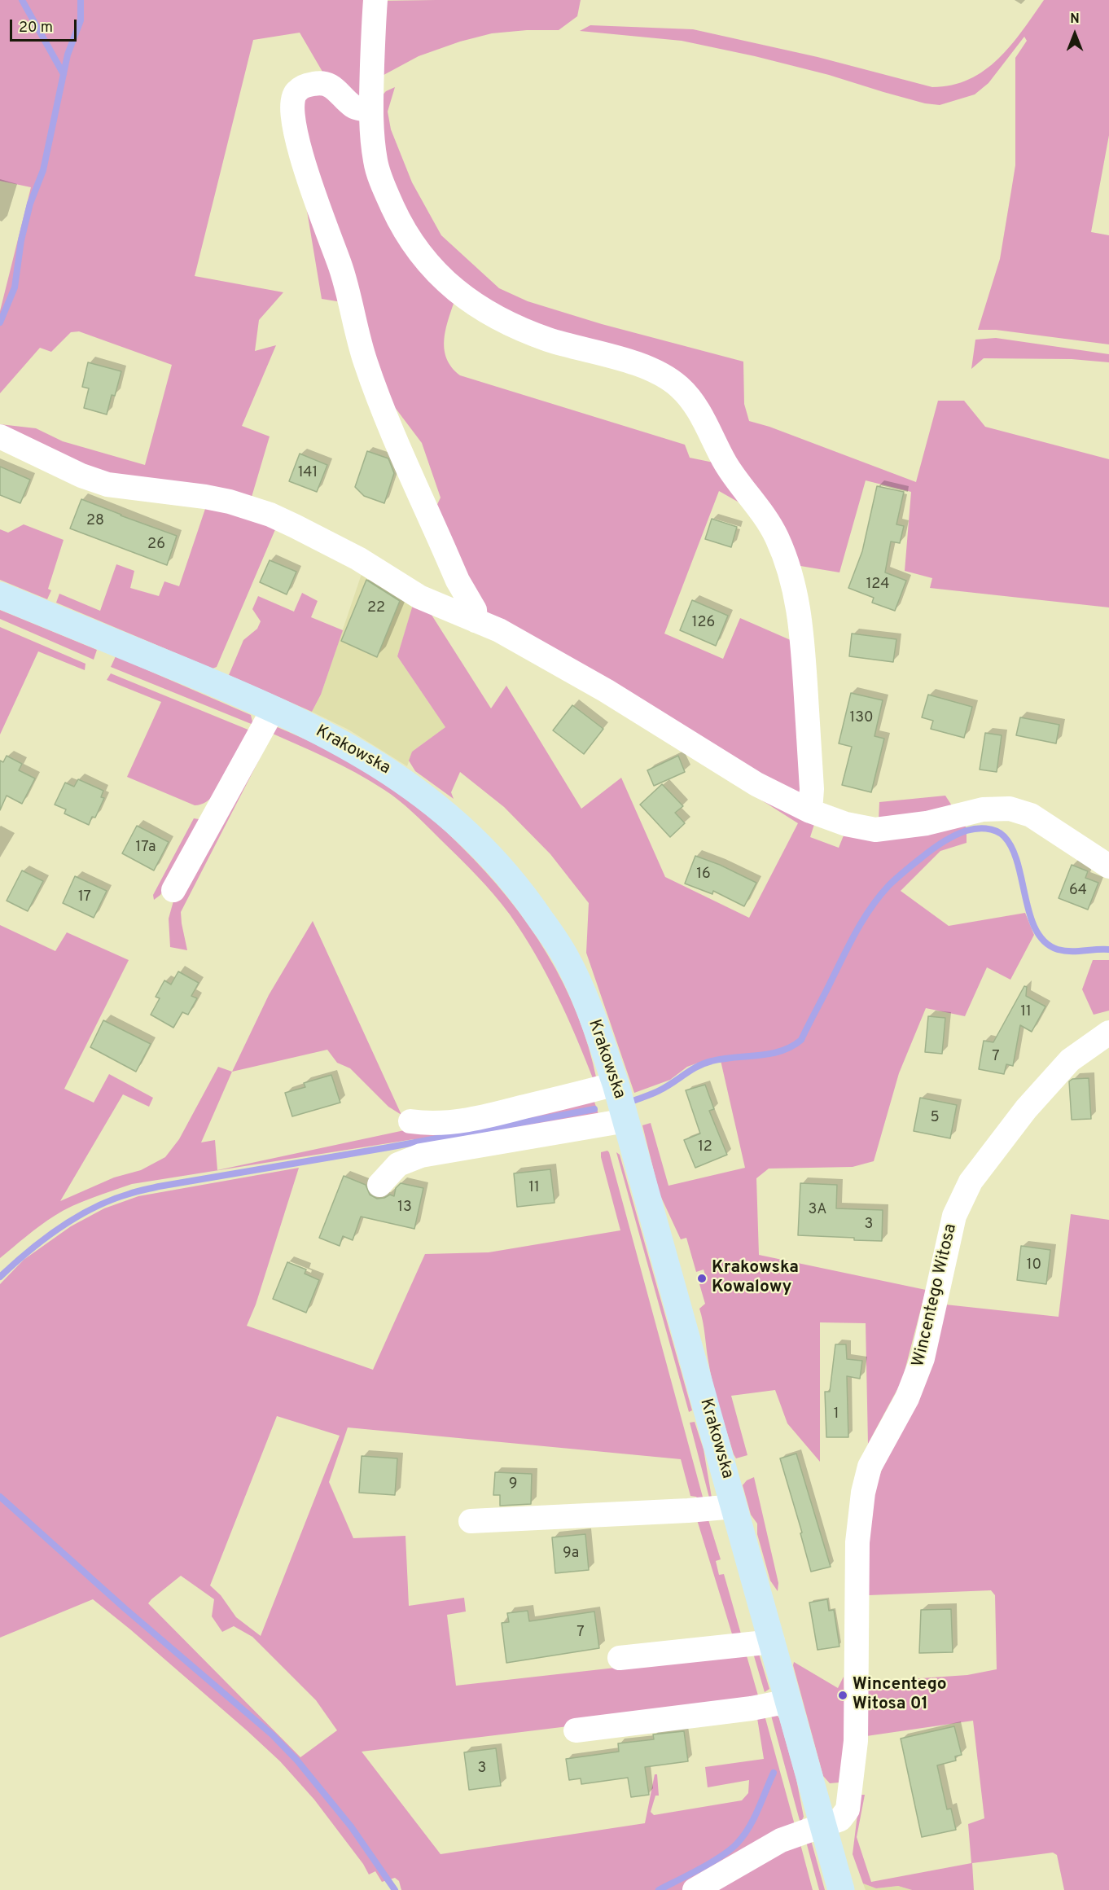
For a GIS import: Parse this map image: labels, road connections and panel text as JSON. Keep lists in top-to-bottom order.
{
  "streets": {
    "main road": ["Krakowska"],
    "street": ["Wincentego Witosa"]
  },
  "crossings": [
    ["Krakowska", "Wincentego Witosa"]
  ],
  "places": ["Krakowska Kowalowy", "Wincentego Witosa 01"],
  "house_numbers": [
    "141",
    "28",
    "26",
    "124",
    "22",
    "126",
    "130",
    "17a",
    "16",
    "64",
    "17",
    "11",
    "7",
    "5",
    "12",
    "11",
    "13",
    "3A",
    "3",
    "10",
    "1",
    "9",
    "9a",
    "7",
    "3"
  ],
  "scale_bar": "20 m",
  "north": "top"
}
